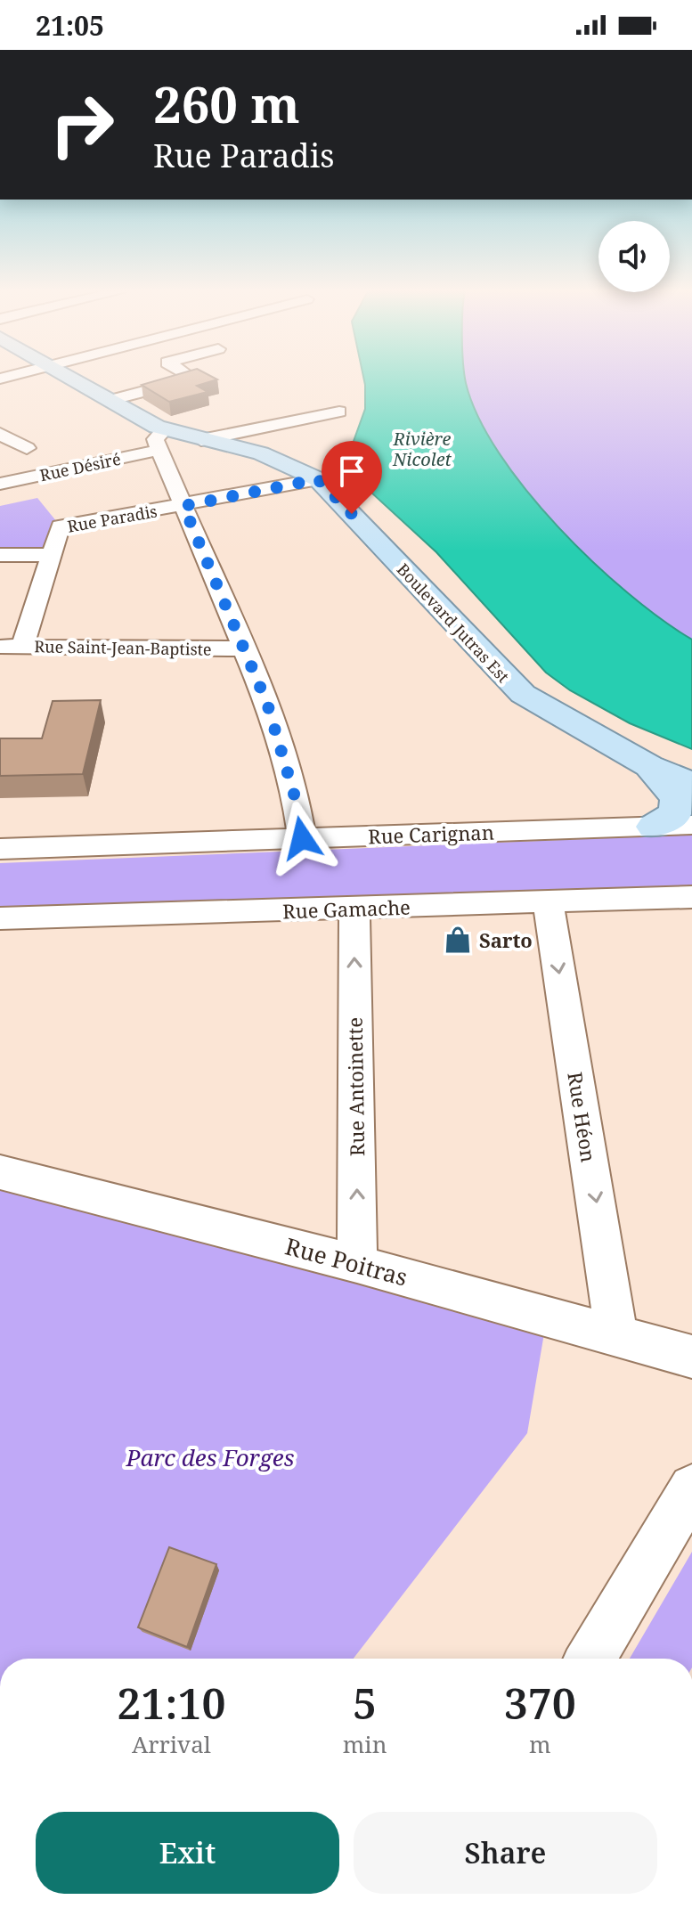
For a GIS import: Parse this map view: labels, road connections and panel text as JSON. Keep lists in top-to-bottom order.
{
  "streets": {
    "main road": ["Boulevard Jutras Est"],
    "street": [
      "Rue Désiré",
      "Rue Paradis",
      "Rue Saint-Jean-Baptiste",
      "Rue Carignan",
      "Rue Gamache",
      "Rue Antoinette",
      "Rue Héon",
      "Rue Poitras"
    ]
  },
  "crossings": [
    ["Rue Désiré", "Boulevard Jutras Est"],
    ["Rue Paradis", "Boulevard Jutras Est"],
    ["Rue Gamache", "Rue Antoinette"],
    ["Rue Gamache", "Rue Héon"],
    ["Rue Antoinette", "Rue Poitras"],
    ["Rue Héon", "Rue Poitras"]
  ],
  "one_way": ["Rue Antoinette", "Rue Héon"],
  "water": ["Rivière Nicolet"],
  "parks": ["Parc des Forges"],
  "places": {
    "shop": ["Sarto"]
  },
  "page": {
    "status": "21:05",
    "turn": ["260 m", "Rue Paradis"],
    "eta": [
      "21:10",
      "Arrival",
      "5",
      "min",
      "370",
      "m"
    ],
    "buttons": ["Exit", "Share"]
  }
}
